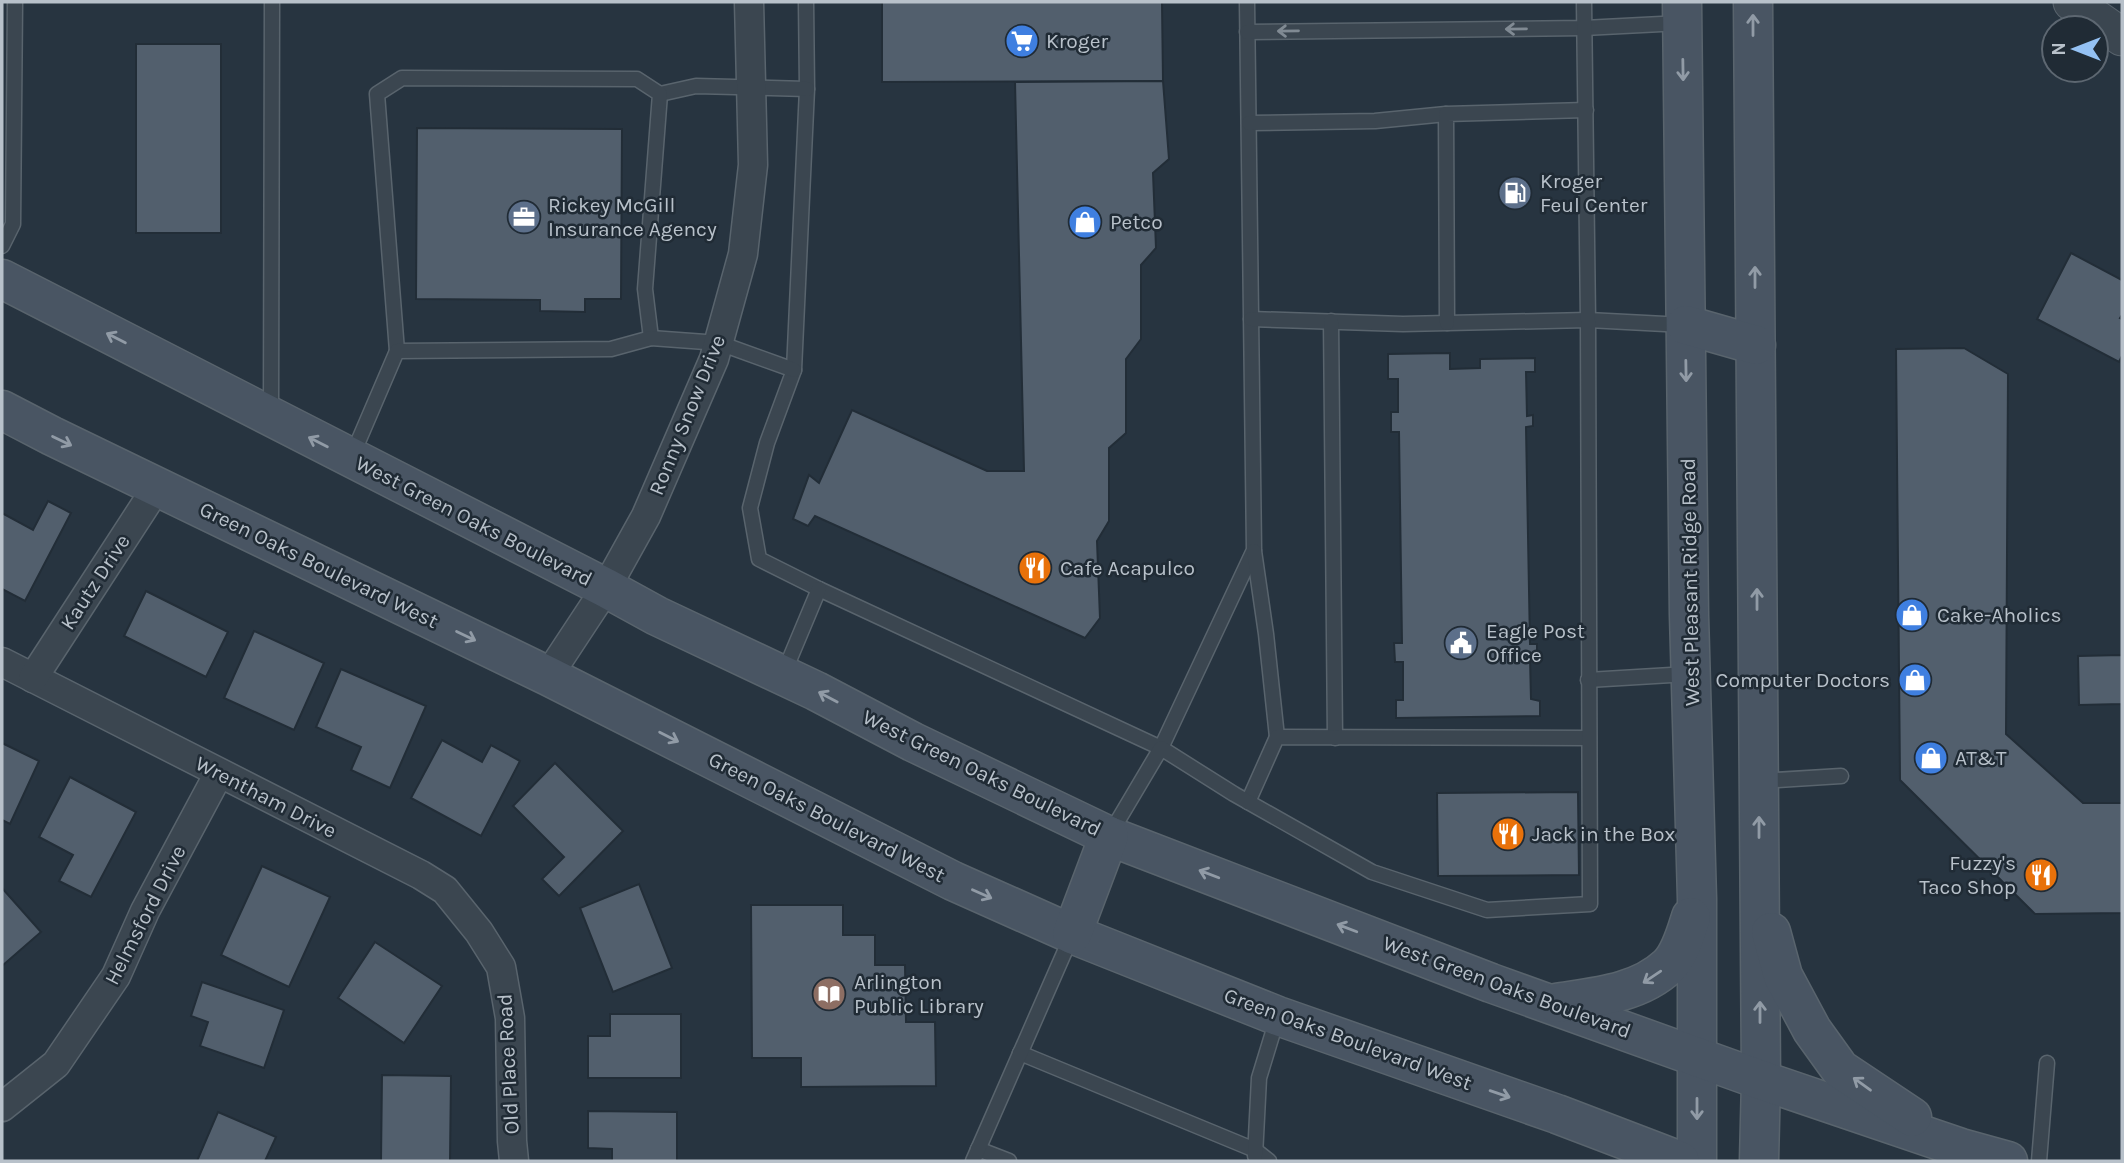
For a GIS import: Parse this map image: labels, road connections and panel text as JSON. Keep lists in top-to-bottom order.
{
  "streets": {
    "main road": ["West Green Oaks Boulevard", "Green Oaks Boulevard West", "West Pleasant Ridge Road"],
    "street": [
      "Ronny Snow Drive",
      "Kautz Drive",
      "Wrentham Drive",
      "Helmsford Drive",
      "Old Place Road"
    ]
  },
  "crossings": [
    ["Ronny Snow Drive", "West Green Oaks Boulevard"],
    ["Ronny Snow Drive", "Green Oaks Boulevard West"],
    ["West Green Oaks Boulevard", "West Pleasant Ridge Road"],
    ["Green Oaks Boulevard West", "Kautz Drive"],
    ["Kautz Drive", "Wrentham Drive"],
    ["Wrentham Drive", "Helmsford Drive"],
    ["Wrentham Drive", "Old Place Road"]
  ],
  "one_way": ["West Green Oaks Boulevard", "Green Oaks Boulevard West"],
  "places": {
    "supermarket": ["Kroger"],
    "fuel station": ["Kroger Feul Center"],
    "office": ["Rickey McGill Insurance Agency"],
    "shop": [
      "Petco",
      "Cake-Aholics",
      "Computer Doctors",
      "AT&T"
    ],
    "restaurant": ["Cafe Acapulco", "Jack in the Box", "Fuzzy's Taco Shop"],
    "public building": ["Eagle Post Office"],
    "library": ["Arlington Public Library"]
  },
  "north": "left"
}
